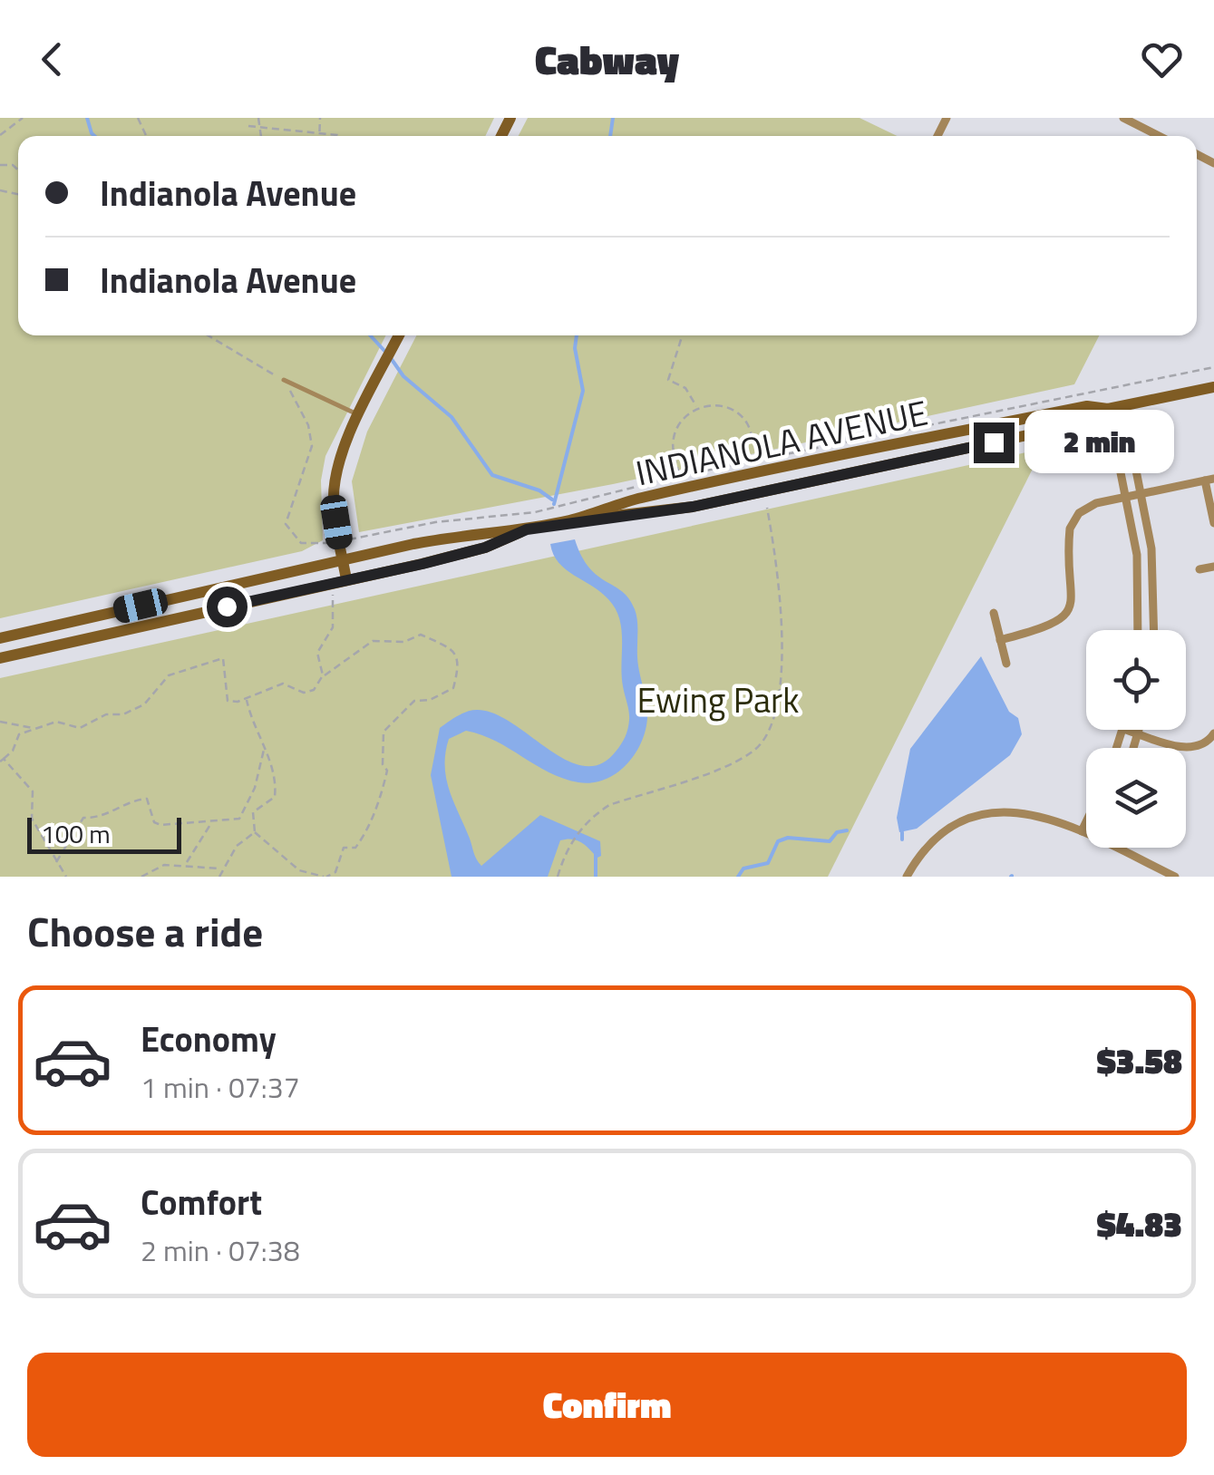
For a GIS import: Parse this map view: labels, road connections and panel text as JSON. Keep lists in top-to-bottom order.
{
  "streets": {
    "main road": ["INDIANOLA AVENUE"]
  },
  "parks": ["Ewing Park"],
  "scale_bar": "100 m",
  "page": {
    "header": "Cabway",
    "banner": ["Indianola Avenue", "Indianola Avenue"],
    "bubble": "2 min",
    "scale": "100 m",
    "heading": "Choose a ride",
    "list": [
      {
        "name": "Economy",
        "note": "1 min · 07:37",
        "value": "$3.58"
      },
      {
        "name": "Comfort",
        "note": "2 min · 07:38",
        "value": "$4.83"
      }
    ],
    "buttons": "Confirm"
  }
}
